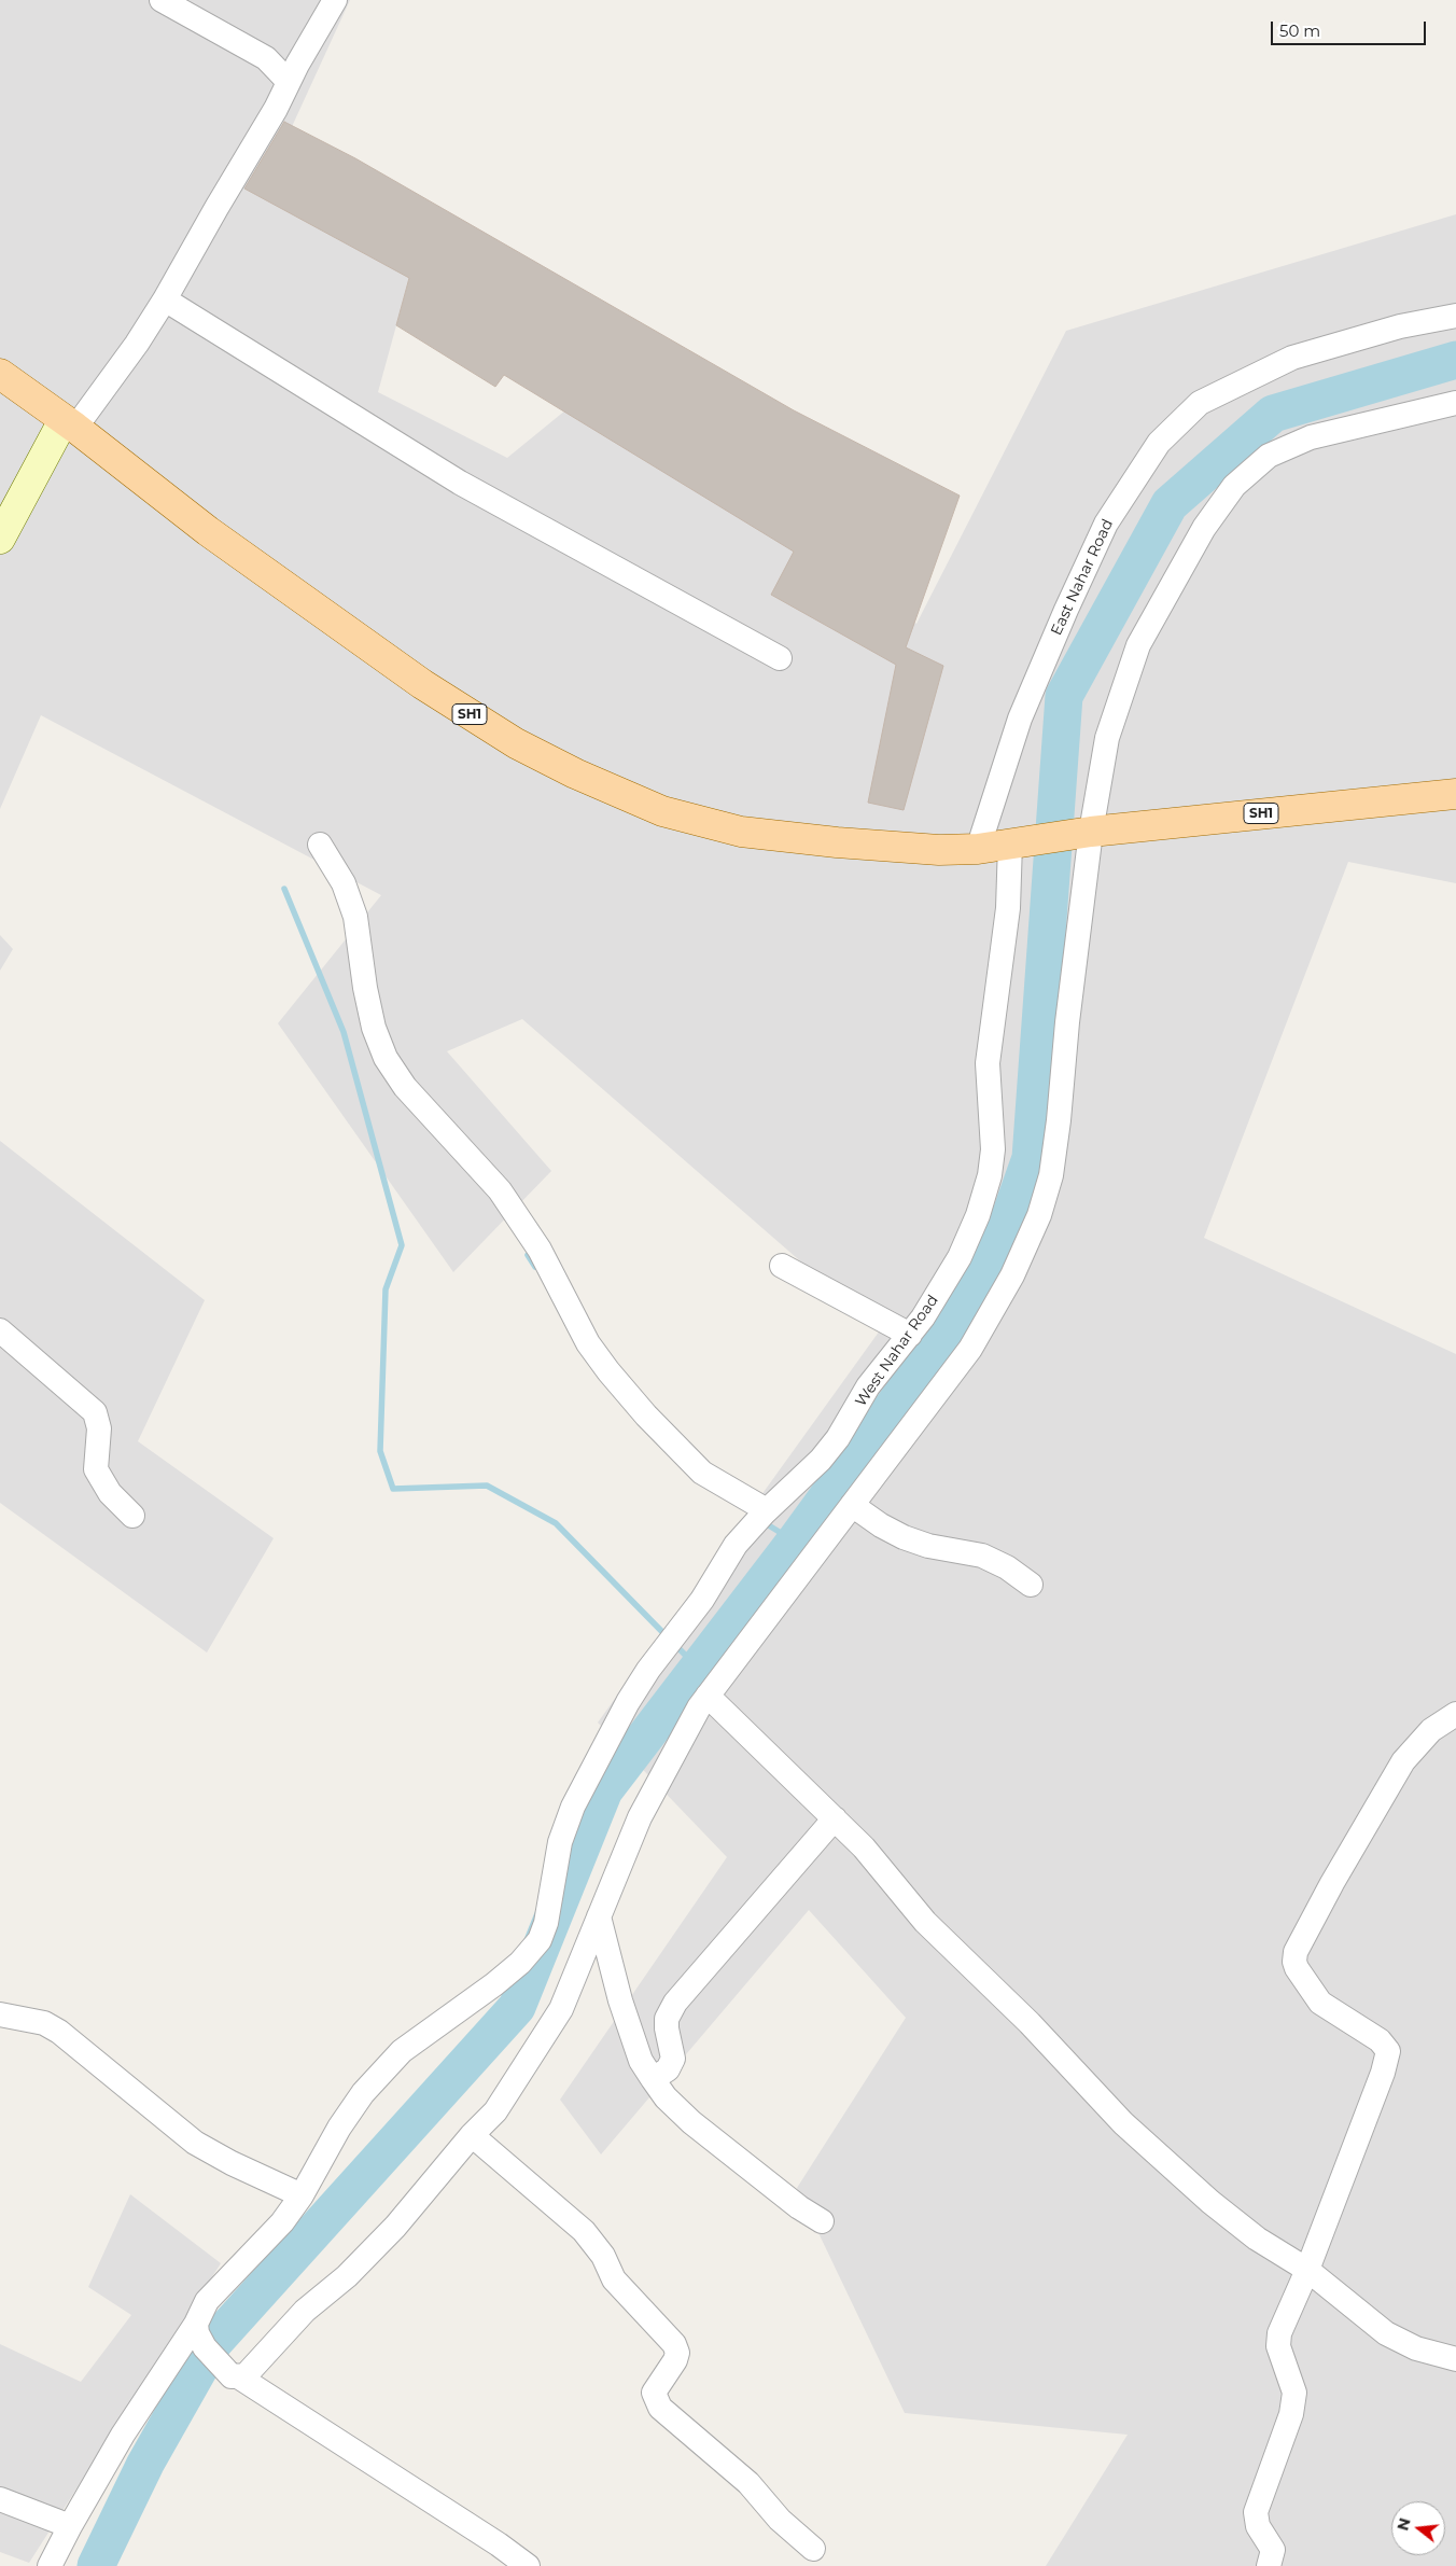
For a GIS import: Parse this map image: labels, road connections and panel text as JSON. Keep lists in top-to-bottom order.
{
  "streets": {
    "main road": ["SH1"],
    "street": ["East Nahar Road", "West Nahar Road"]
  },
  "crossings": [
    ["East Nahar Road", "SH1"],
    ["SH1", "West Nahar Road"]
  ],
  "scale_bar": "50 m",
  "north": "left"
}
